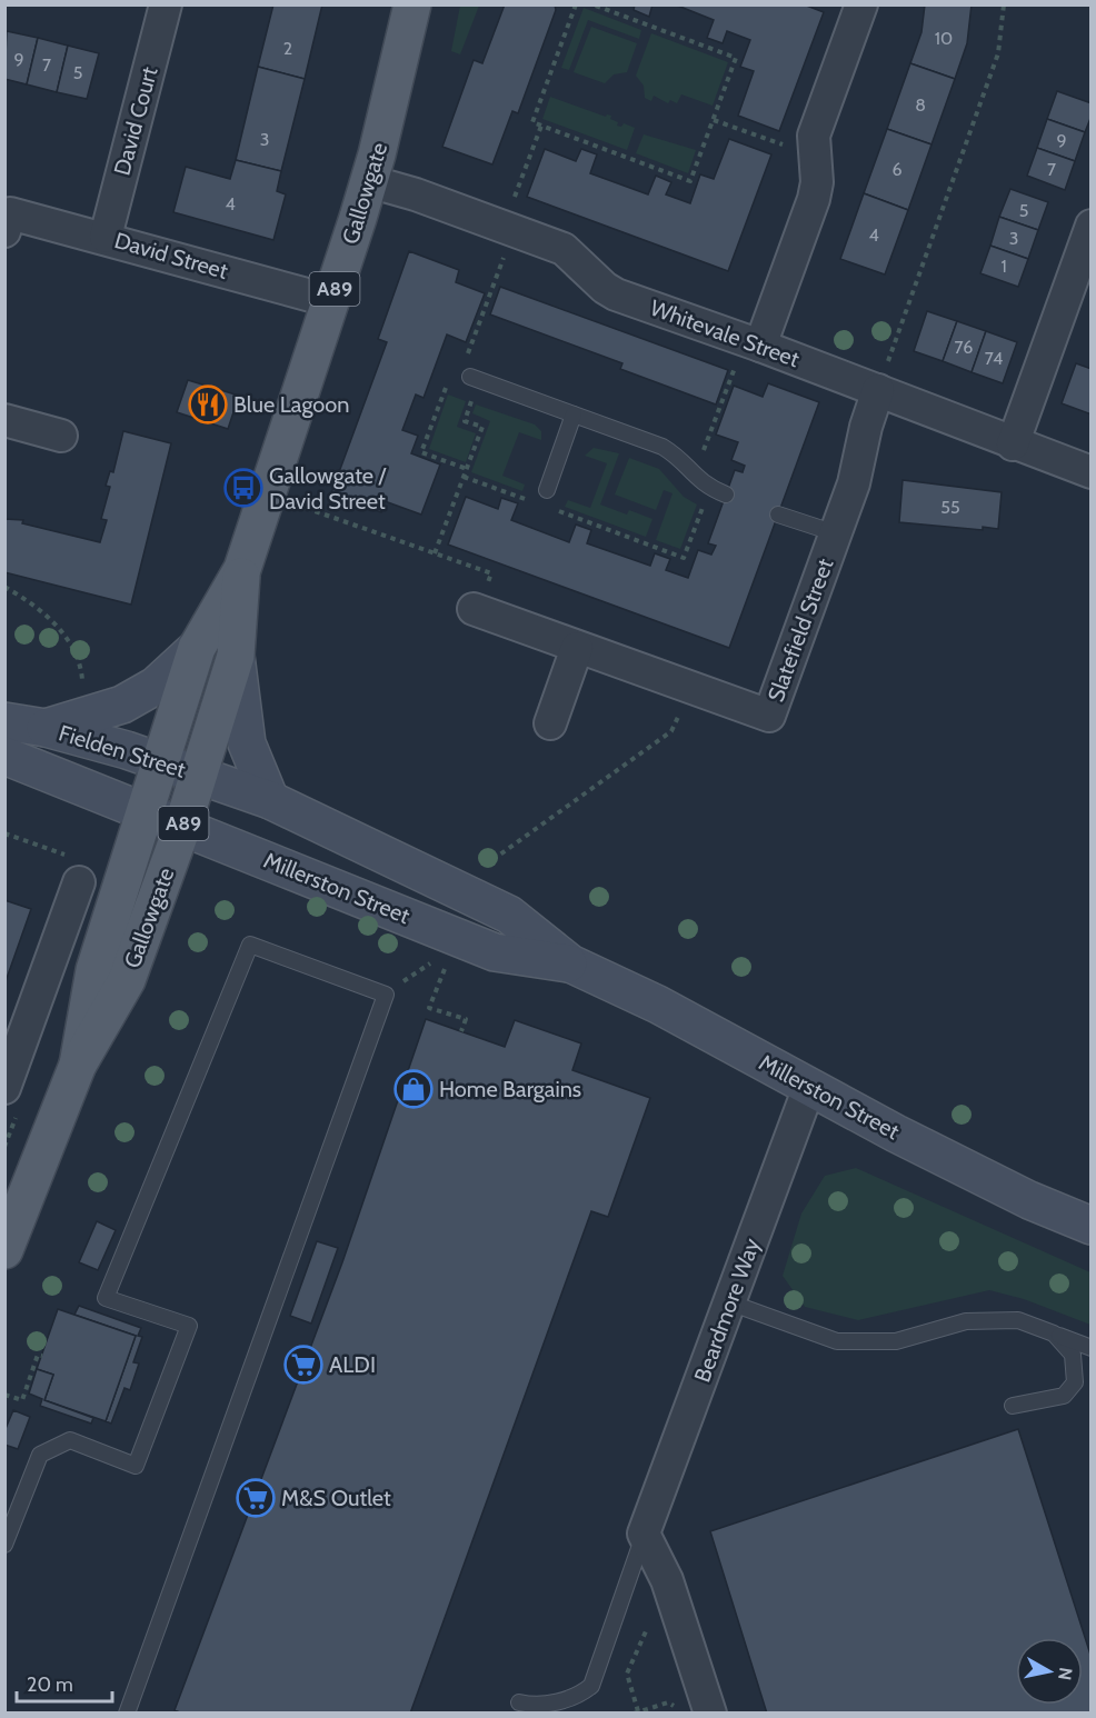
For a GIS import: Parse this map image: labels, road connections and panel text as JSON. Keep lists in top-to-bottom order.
{
  "streets": {
    "main road": [
      "Gallowgate",
      "A89",
      "Fielden Street",
      "Millerston Street"
    ],
    "street": [
      "David Court",
      "David Street",
      "Whitevale Street",
      "Slatefield Street",
      "Beardmore Way"
    ]
  },
  "crossings": [
    ["David Court", "David Street"],
    ["Gallowgate", "David Street"],
    ["Gallowgate", "Whitevale Street"],
    ["Gallowgate", "Fielden Street"],
    ["Gallowgate", "Millerston Street"],
    ["Whitevale Street", "Slatefield Street"],
    ["Fielden Street", "Millerston Street"],
    ["Millerston Street", "Beardmore Way"]
  ],
  "places": {
    "restaurant": ["Blue Lagoon"],
    "bus stop": ["Gallowgate / David Street"],
    "shop": ["Home Bargains"],
    "supermarket": ["ALDI", "M&S Outlet"]
  },
  "house_numbers": [
    "10",
    "2",
    "9",
    "7",
    "5",
    "8",
    "3",
    "9",
    "6",
    "7",
    "4",
    "5",
    "4",
    "3",
    "1",
    "76",
    "74",
    "55"
  ],
  "scale_bar": "20 m",
  "north": "right"
}
